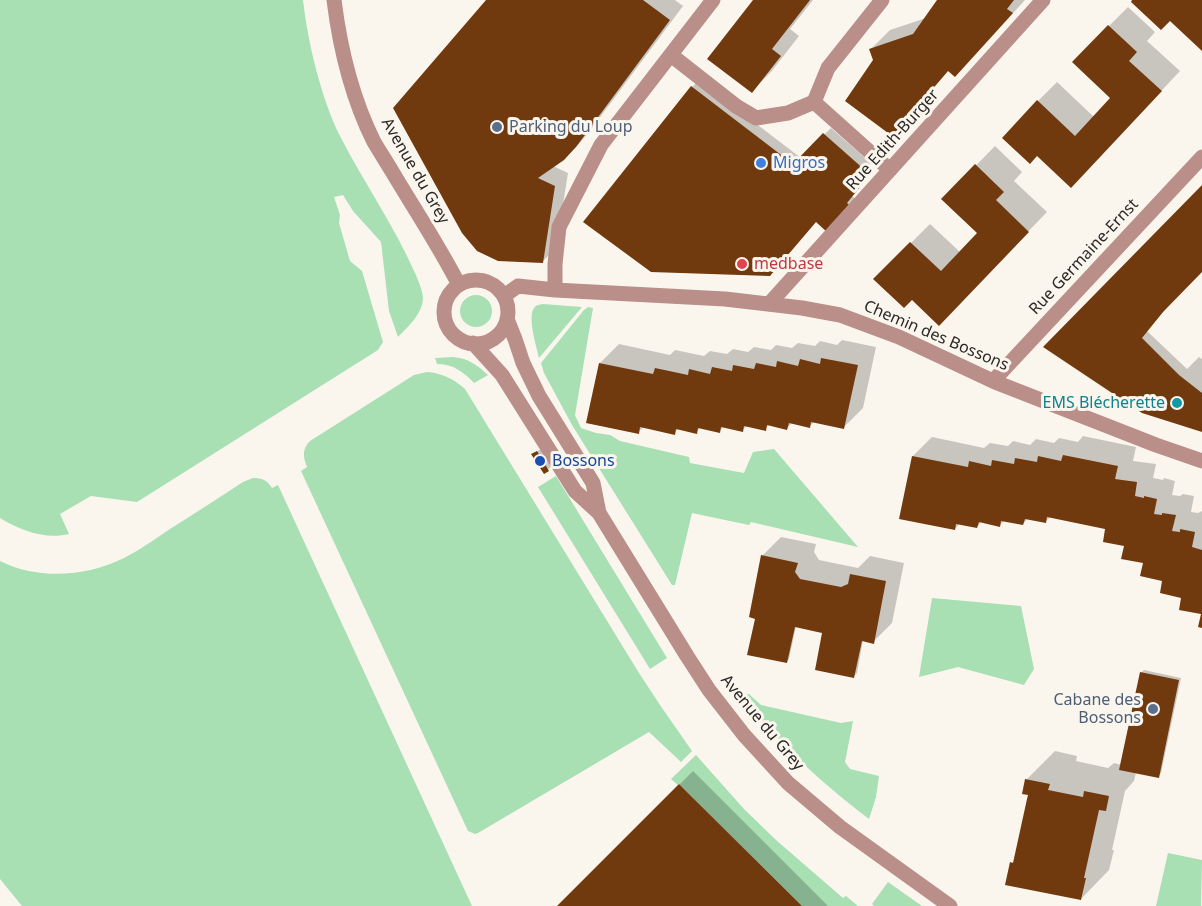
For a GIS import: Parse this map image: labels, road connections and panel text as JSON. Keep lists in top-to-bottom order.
{
  "streets": {
    "street": [
      "Rue Edith-Burger",
      "Avenue du Grey",
      "Rue Germaine-Ernst",
      "Chemin des Bossons"
    ]
  },
  "crossings": [
    ["Rue Edith-Burger", "Chemin des Bossons"],
    ["Avenue du Grey", "Chemin des Bossons"],
    ["Rue Germaine-Ernst", "Chemin des Bossons"]
  ],
  "places": [
    "Parking du Loup",
    "Migros",
    "medbase",
    "EMS Blécherette",
    "Bossons",
    "Cabane des Bossons"
  ]
}
